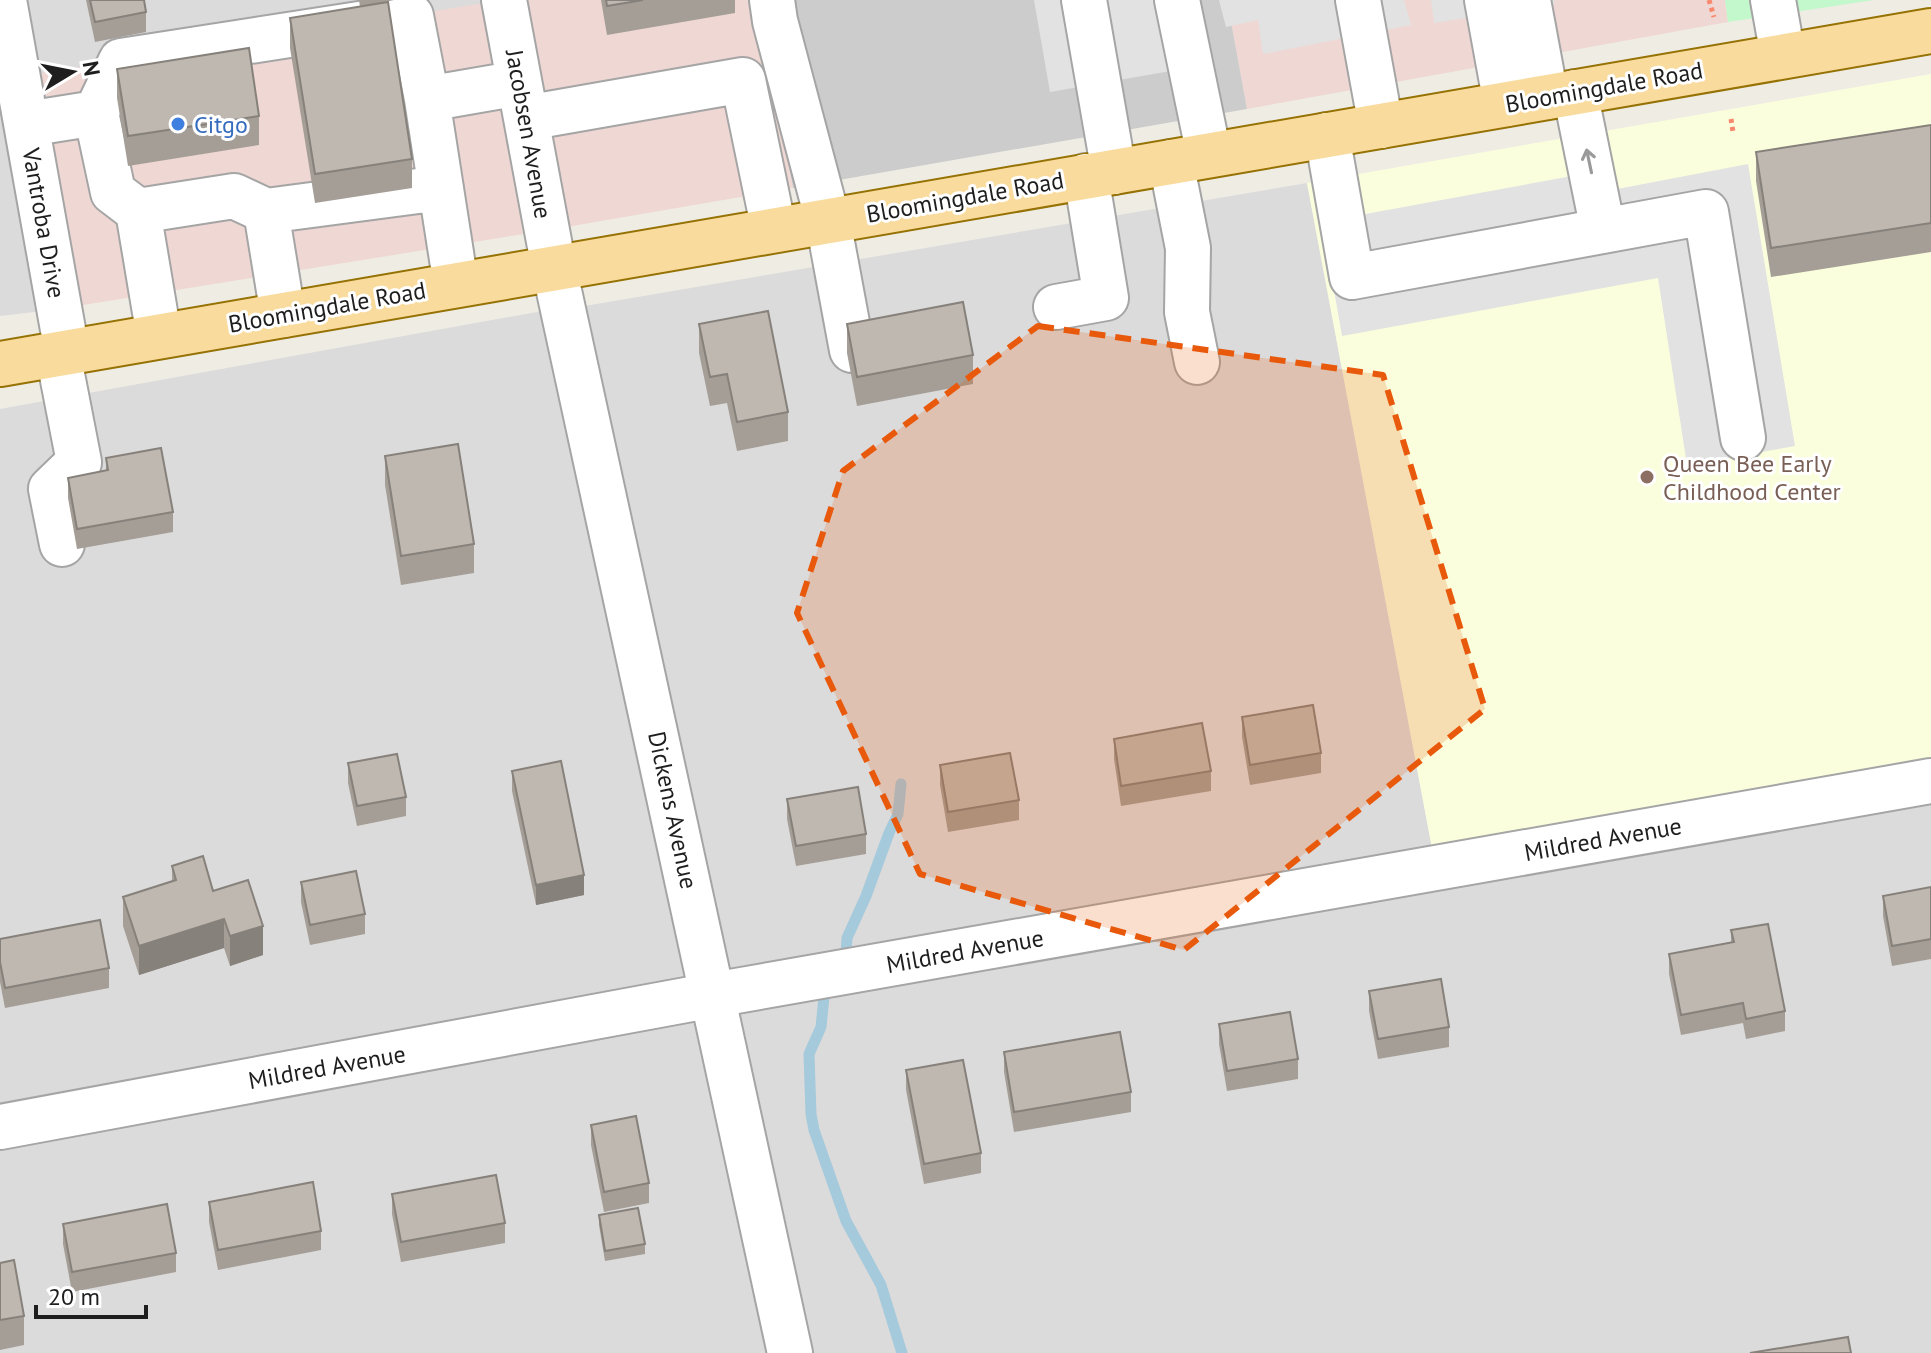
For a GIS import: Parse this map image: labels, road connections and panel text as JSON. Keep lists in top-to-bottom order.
{
  "streets": {
    "main road": ["Bloomingdale Road"],
    "street": [
      "Jacobsen Avenue",
      "Vantroba Drive",
      "Dickens Avenue",
      "Mildred Avenue"
    ]
  },
  "crossings": [
    ["Bloomingdale Road", "Jacobsen Avenue"],
    ["Bloomingdale Road", "Vantroba Drive"],
    ["Bloomingdale Road", "Dickens Avenue"],
    ["Jacobsen Avenue", "Dickens Avenue"],
    ["Dickens Avenue", "Mildred Avenue"]
  ],
  "places": ["Citgo", "Queen Bee Early Childhood Center"],
  "scale_bar": "20 m",
  "north": "right"
}
